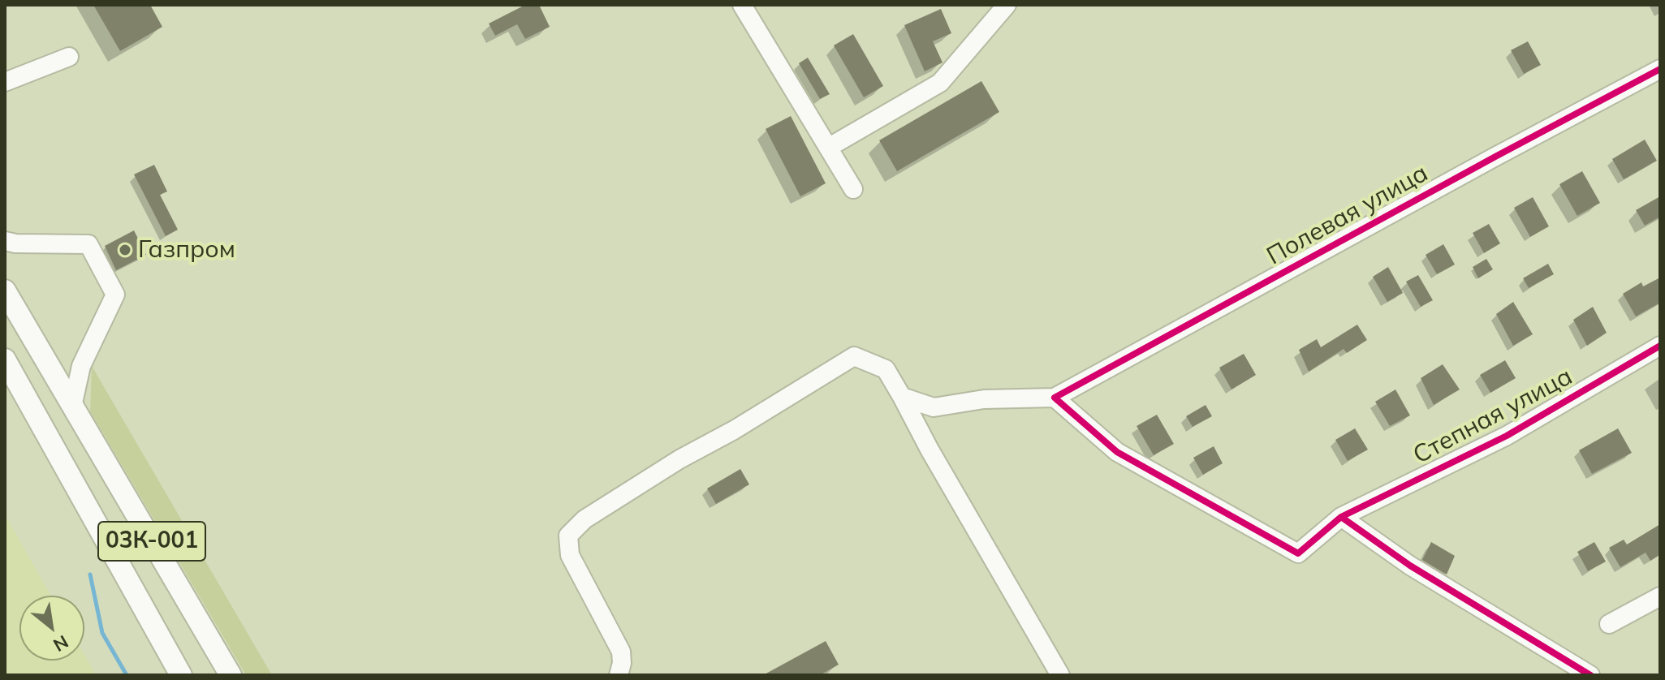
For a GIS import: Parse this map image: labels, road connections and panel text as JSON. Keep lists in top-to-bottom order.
{
  "streets": {
    "main road": ["03К-001"],
    "street": ["Полевая улица", "Степная улица"]
  },
  "crossings": [
    ["Полевая улица", "Степная улица"]
  ],
  "places": ["Газпром"],
  "north": "bottom right"
}
